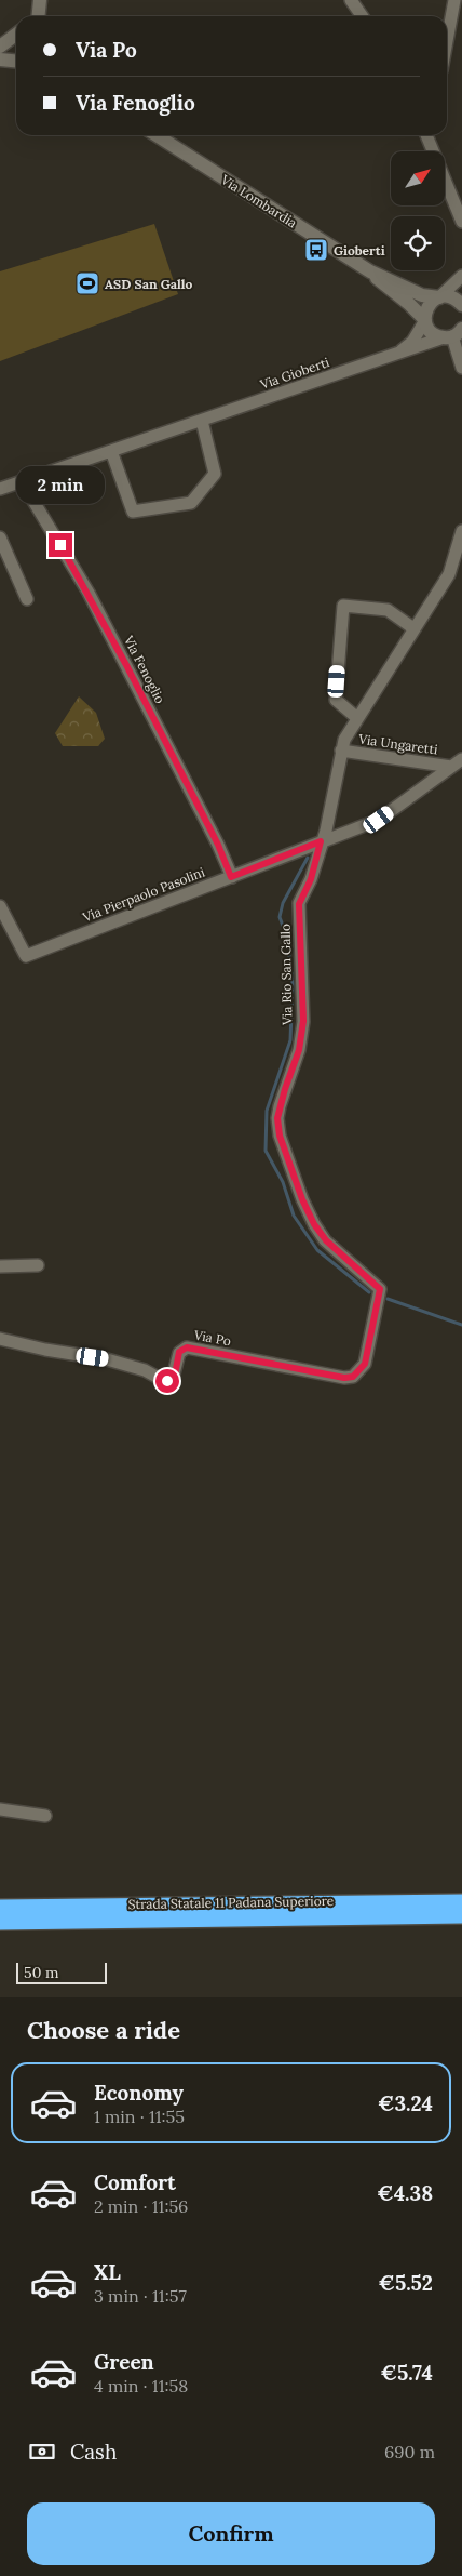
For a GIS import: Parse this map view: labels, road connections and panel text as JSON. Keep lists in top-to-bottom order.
{
  "streets": {
    "highway": ["Strada Statale 11 Padana Superiore"],
    "main road": ["Via Lombardia"],
    "street": [
      "Via Gioberti",
      "Via Fenoglio",
      "Via Ungaretti",
      "Via Pierpaolo Pasolini",
      "Via Rio San Gallo",
      "Via Po"
    ]
  },
  "crossings": [
    ["Via Lombardia", "Via Gioberti"],
    ["Via Gioberti", "Via Fenoglio"],
    ["Via Fenoglio", "Via Pierpaolo Pasolini"],
    ["Via Ungaretti", "Via Pierpaolo Pasolini"],
    ["Via Ungaretti", "Via Rio San Gallo"],
    ["Via Pierpaolo Pasolini", "Via Rio San Gallo"],
    ["Via Rio San Gallo", "Via Po"]
  ],
  "places": {
    "bus stop": ["Gioberti"],
    "sports": ["ASD San Gallo"]
  },
  "scale_bar": "50 m",
  "north": "top right",
  "page": {
    "banner": ["Via Po", "Via Fenoglio"],
    "bubble": "2 min",
    "scale": "50 m",
    "heading": "Choose a ride",
    "list": [
      {
        "name": "Economy",
        "note": "1 min · 11:55",
        "value": "€3.24"
      },
      {
        "name": "Comfort",
        "note": "2 min · 11:56",
        "value": "€4.38"
      },
      {
        "name": "XL",
        "note": "3 min · 11:57",
        "value": "€5.52"
      },
      {
        "name": "Green",
        "note": "4 min · 11:58",
        "value": "€5.74"
      }
    ],
    "pay": ["Cash", "690 m"],
    "buttons": "Confirm"
  }
}
